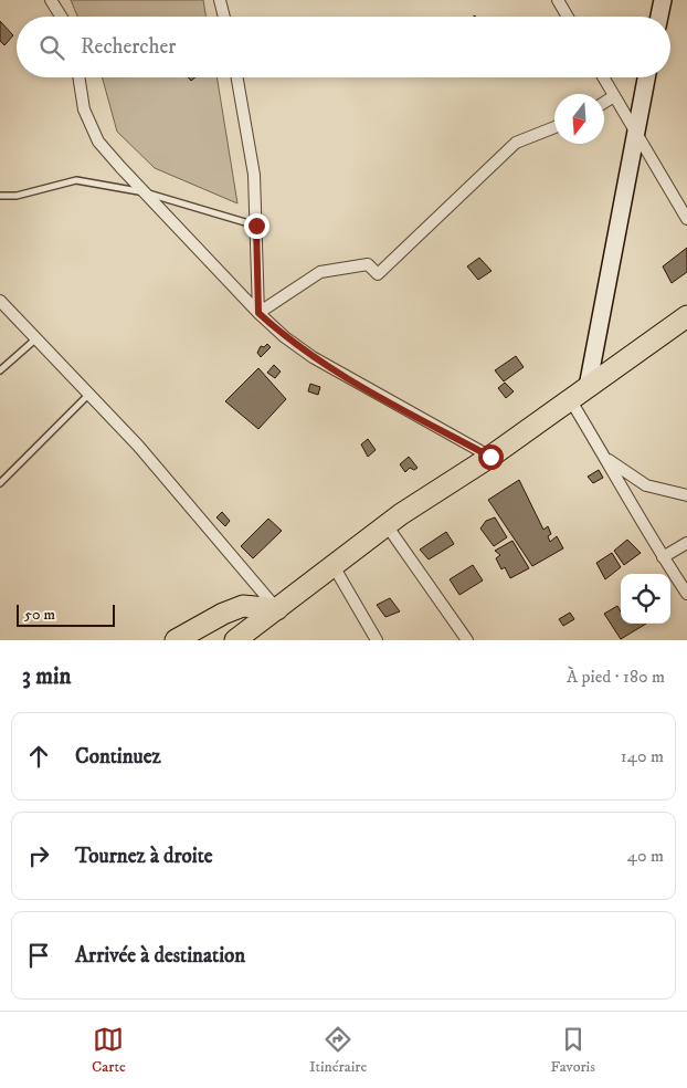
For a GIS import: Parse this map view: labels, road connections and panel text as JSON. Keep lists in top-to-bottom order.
{
  "scale_bar": "50 m",
  "north": "bottom",
  "page": {
    "search": "Rechercher",
    "scale": "50 m",
    "heading": ["3 min", "À pied · 180 m"],
    "list": [
      ["Continuez", "140 m"],
      ["Tournez à droite", "40 m"],
      "Arrivée à destination"
    ],
    "nav": ["Carte", "Itinéraire", "Favoris"]
  }
}
